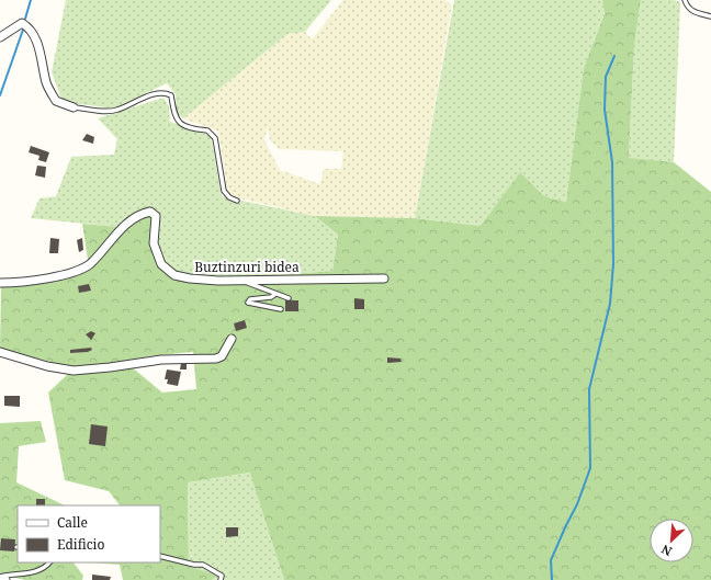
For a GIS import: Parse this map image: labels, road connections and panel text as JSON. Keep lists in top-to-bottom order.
{
  "streets": {
    "street": ["Buztinzuri bidea"]
  },
  "legend": ["Calle", "Edificio"],
  "north": "bottom left"
}
